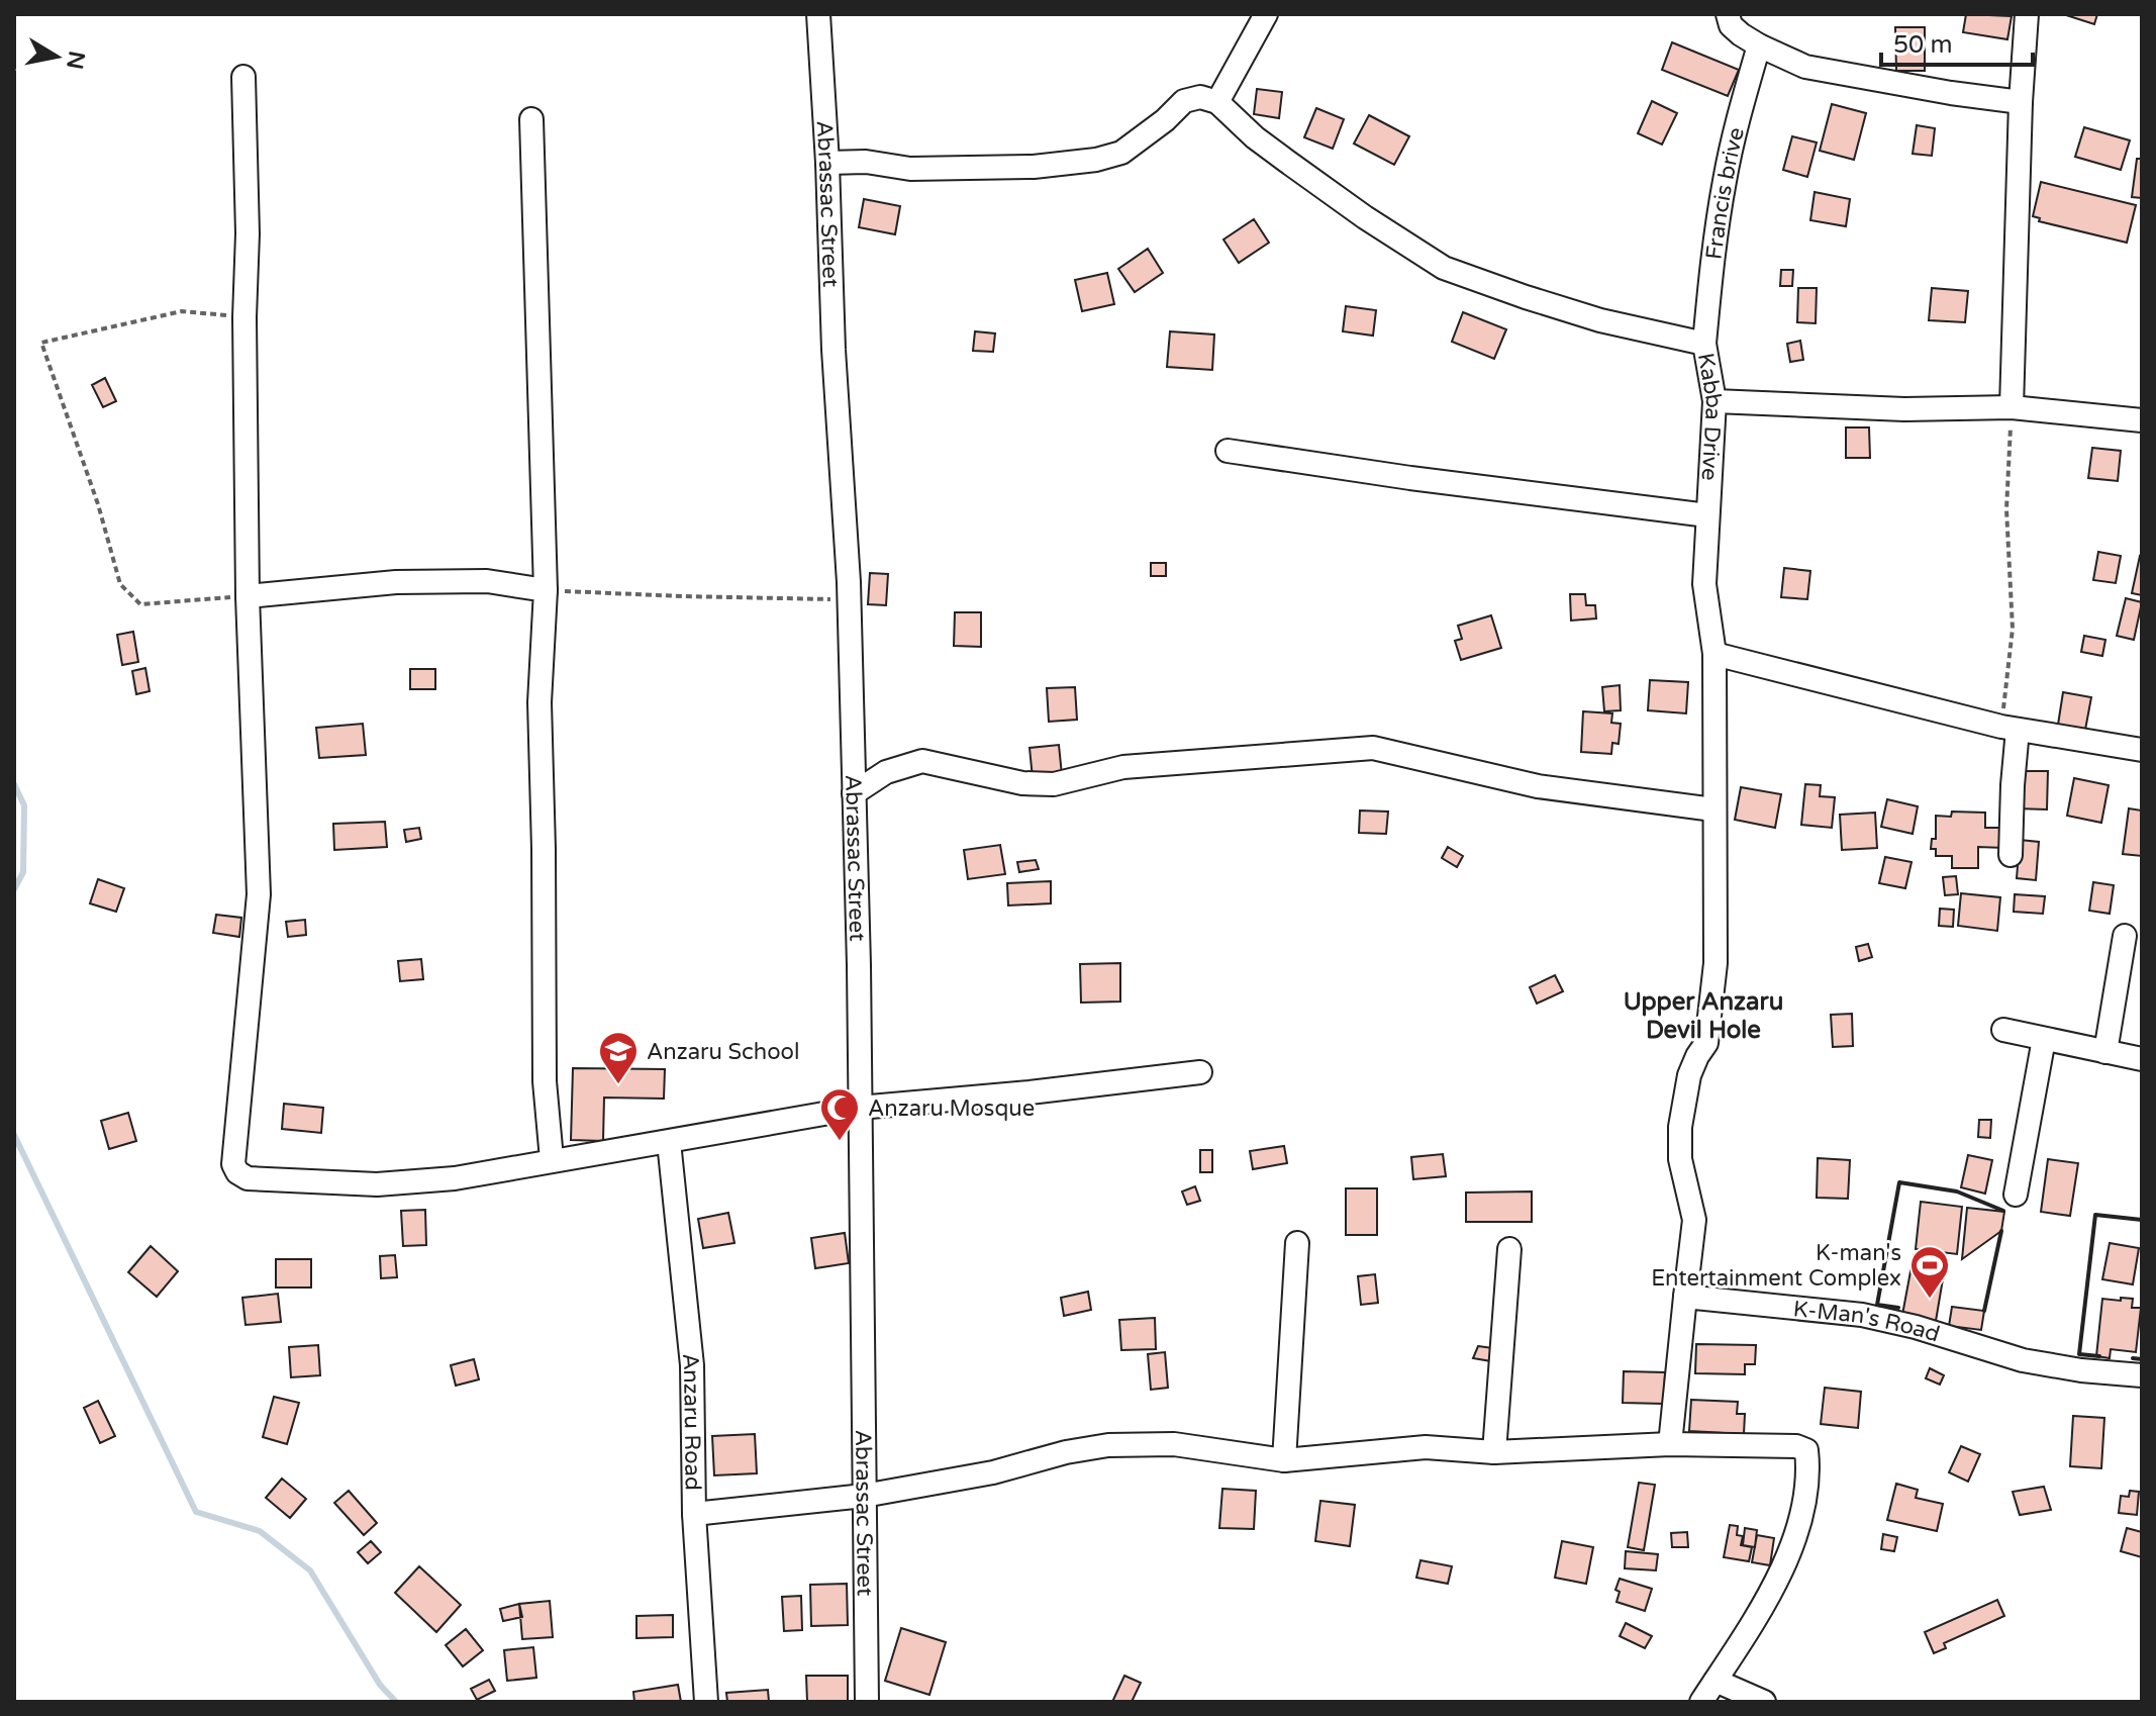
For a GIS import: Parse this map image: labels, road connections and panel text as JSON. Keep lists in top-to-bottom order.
{
  "streets": {
    "street": [
      "Francis brive",
      "Abrassac Street",
      "Kabba Drive",
      "K-Man's Road",
      "Anzaru Road"
    ]
  },
  "crossings": [
    ["Francis brive", "Kabba Drive"],
    ["Kabba Drive", "K-Man's Road"]
  ],
  "districts": ["Upper Anzaru Devil Hole"],
  "places": {
    "school or university": ["Anzaru School"],
    "mosque": ["Anzaru Mosque"],
    "sports": ["K-man's Entertainment Complex"]
  },
  "scale_bar": "50 m",
  "north": "right"
}
